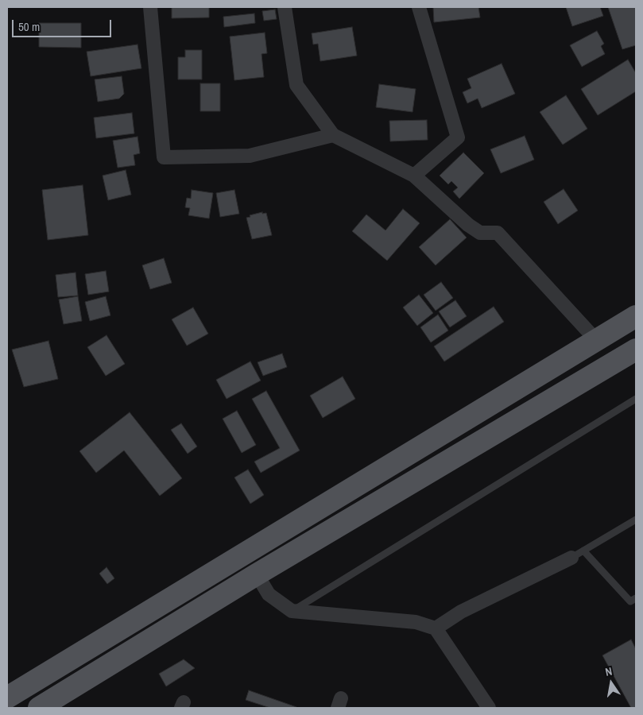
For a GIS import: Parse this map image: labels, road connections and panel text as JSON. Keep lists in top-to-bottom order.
{
  "scale_bar": "50 m",
  "north": "top"
}
